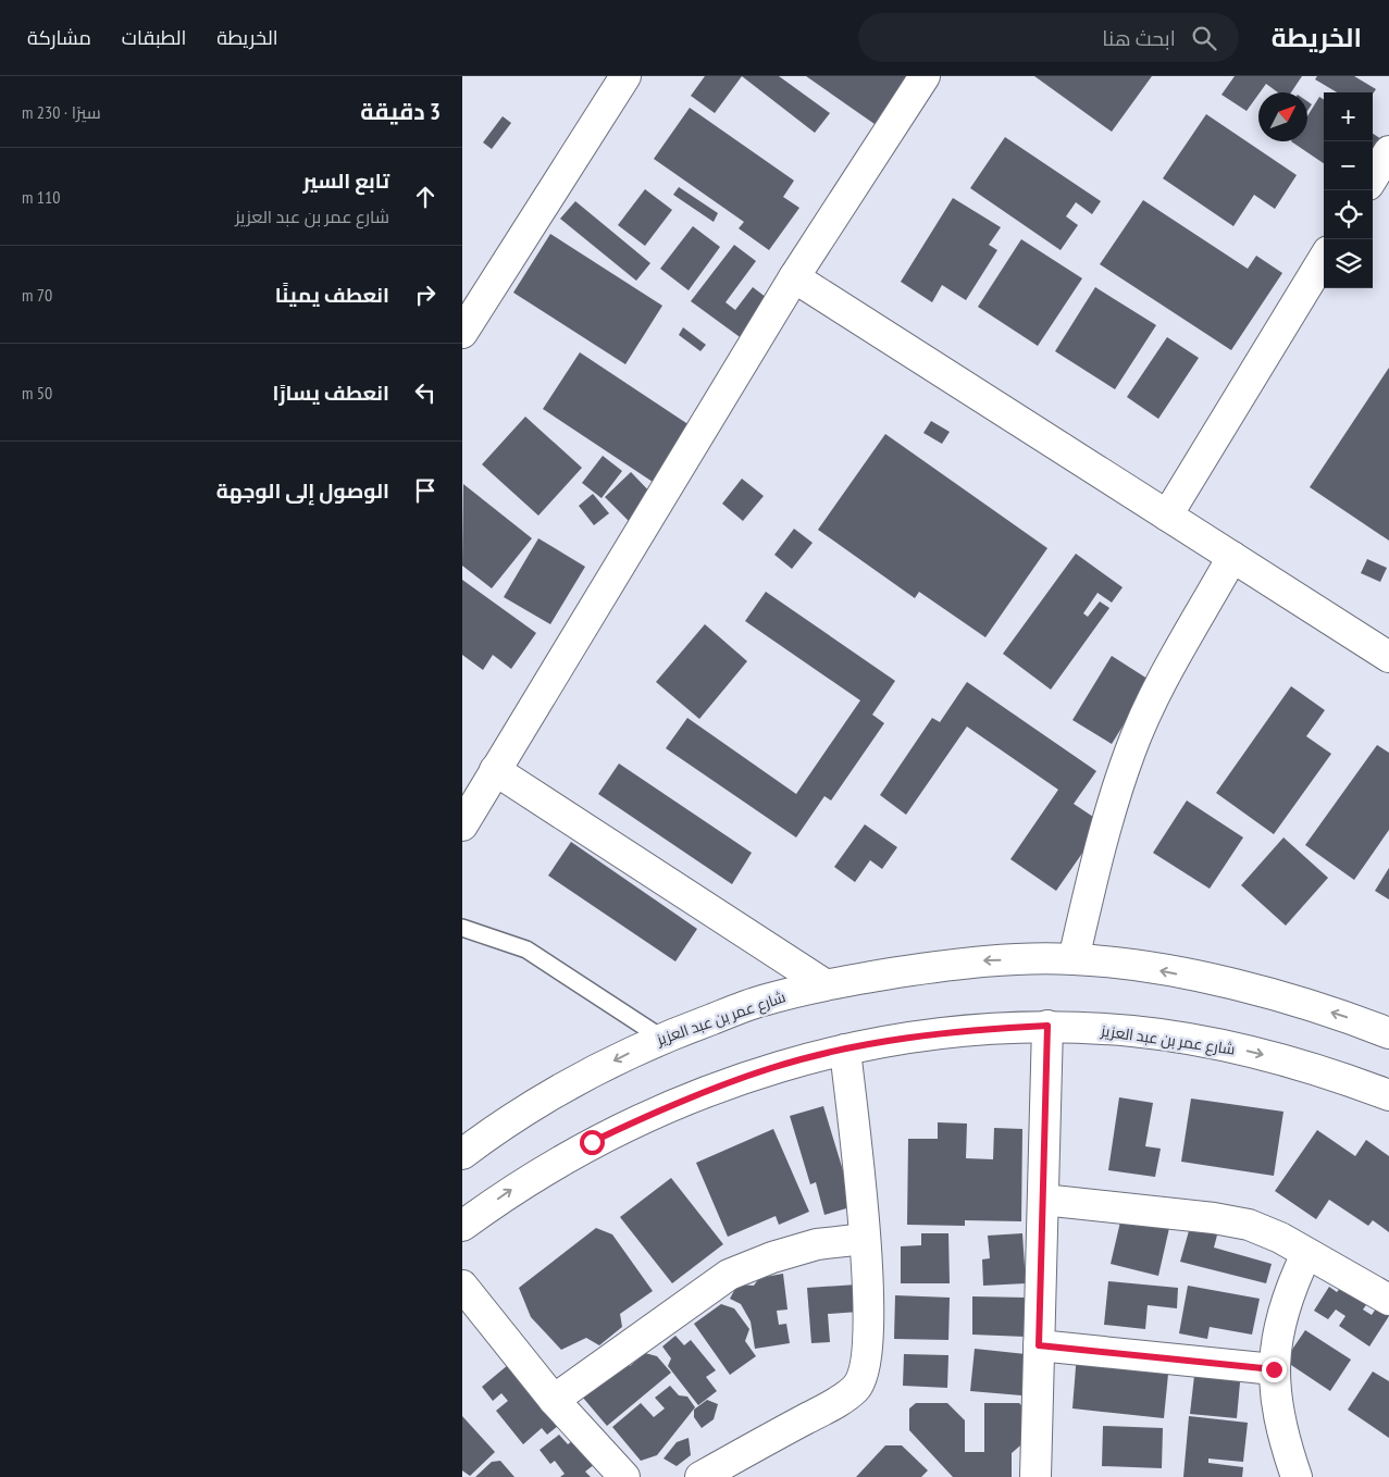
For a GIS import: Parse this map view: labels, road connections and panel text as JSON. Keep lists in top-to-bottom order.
{
  "streets": {
    "street": ["شارع عمر بن عبد العزيز"]
  },
  "north": "top right",
  "page": {
    "header": "الخريطة",
    "search": "ابحث هنا",
    "nav": ["الخريطة", "الطبقات", "مشاركة"],
    "heading": ["3 دقيقة", "سيرًا · 230 m"],
    "map_buttons": ["+", "−"],
    "list": [
      ["تابع السير", "شارع عمر بن عبد العزيز", "110 m"],
      ["انعطف يمينًا", "70 m"],
      ["انعطف يسارًا", "50 m"],
      "الوصول إلى الوجهة"
    ]
  }
}
